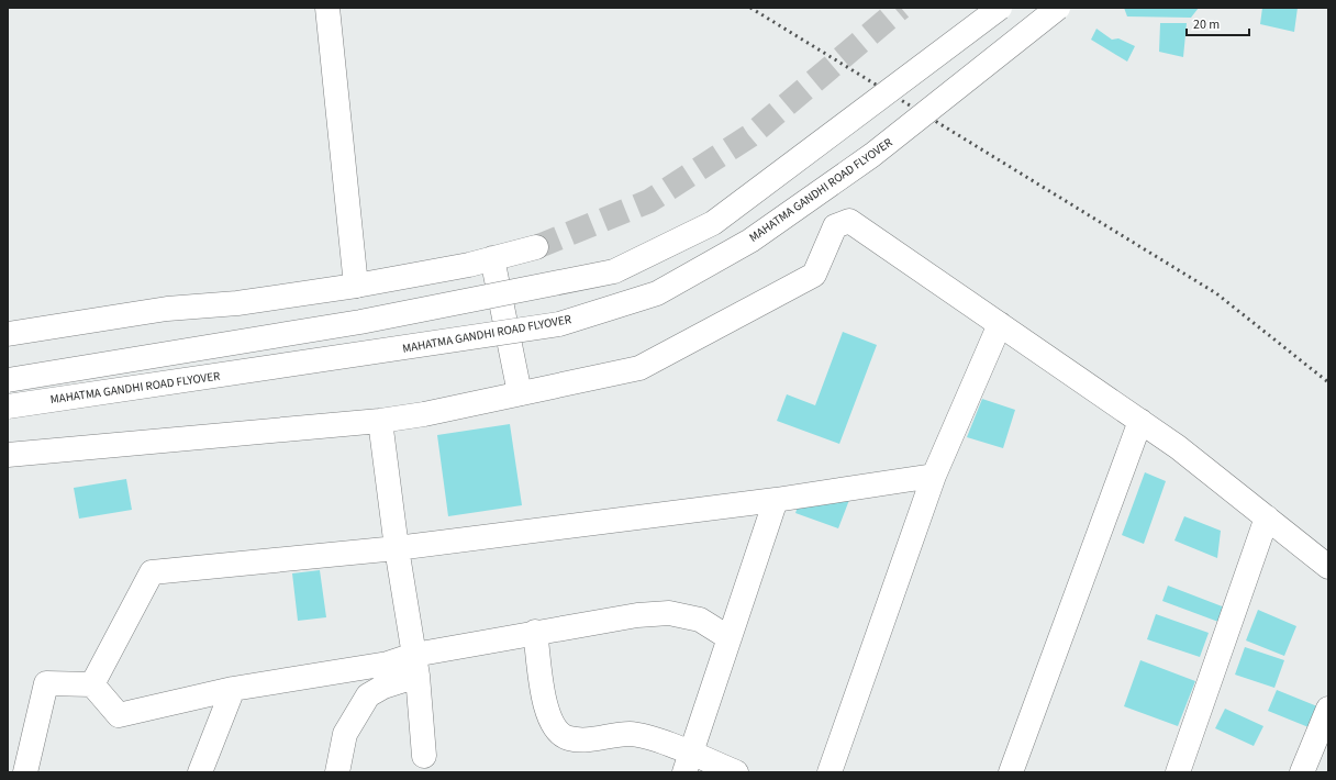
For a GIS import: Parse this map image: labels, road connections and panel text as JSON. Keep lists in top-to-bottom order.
{
  "streets": {
    "street": ["MAHATMA GANDHI ROAD FLYOVER"]
  },
  "scale_bar": "20 m"
}
